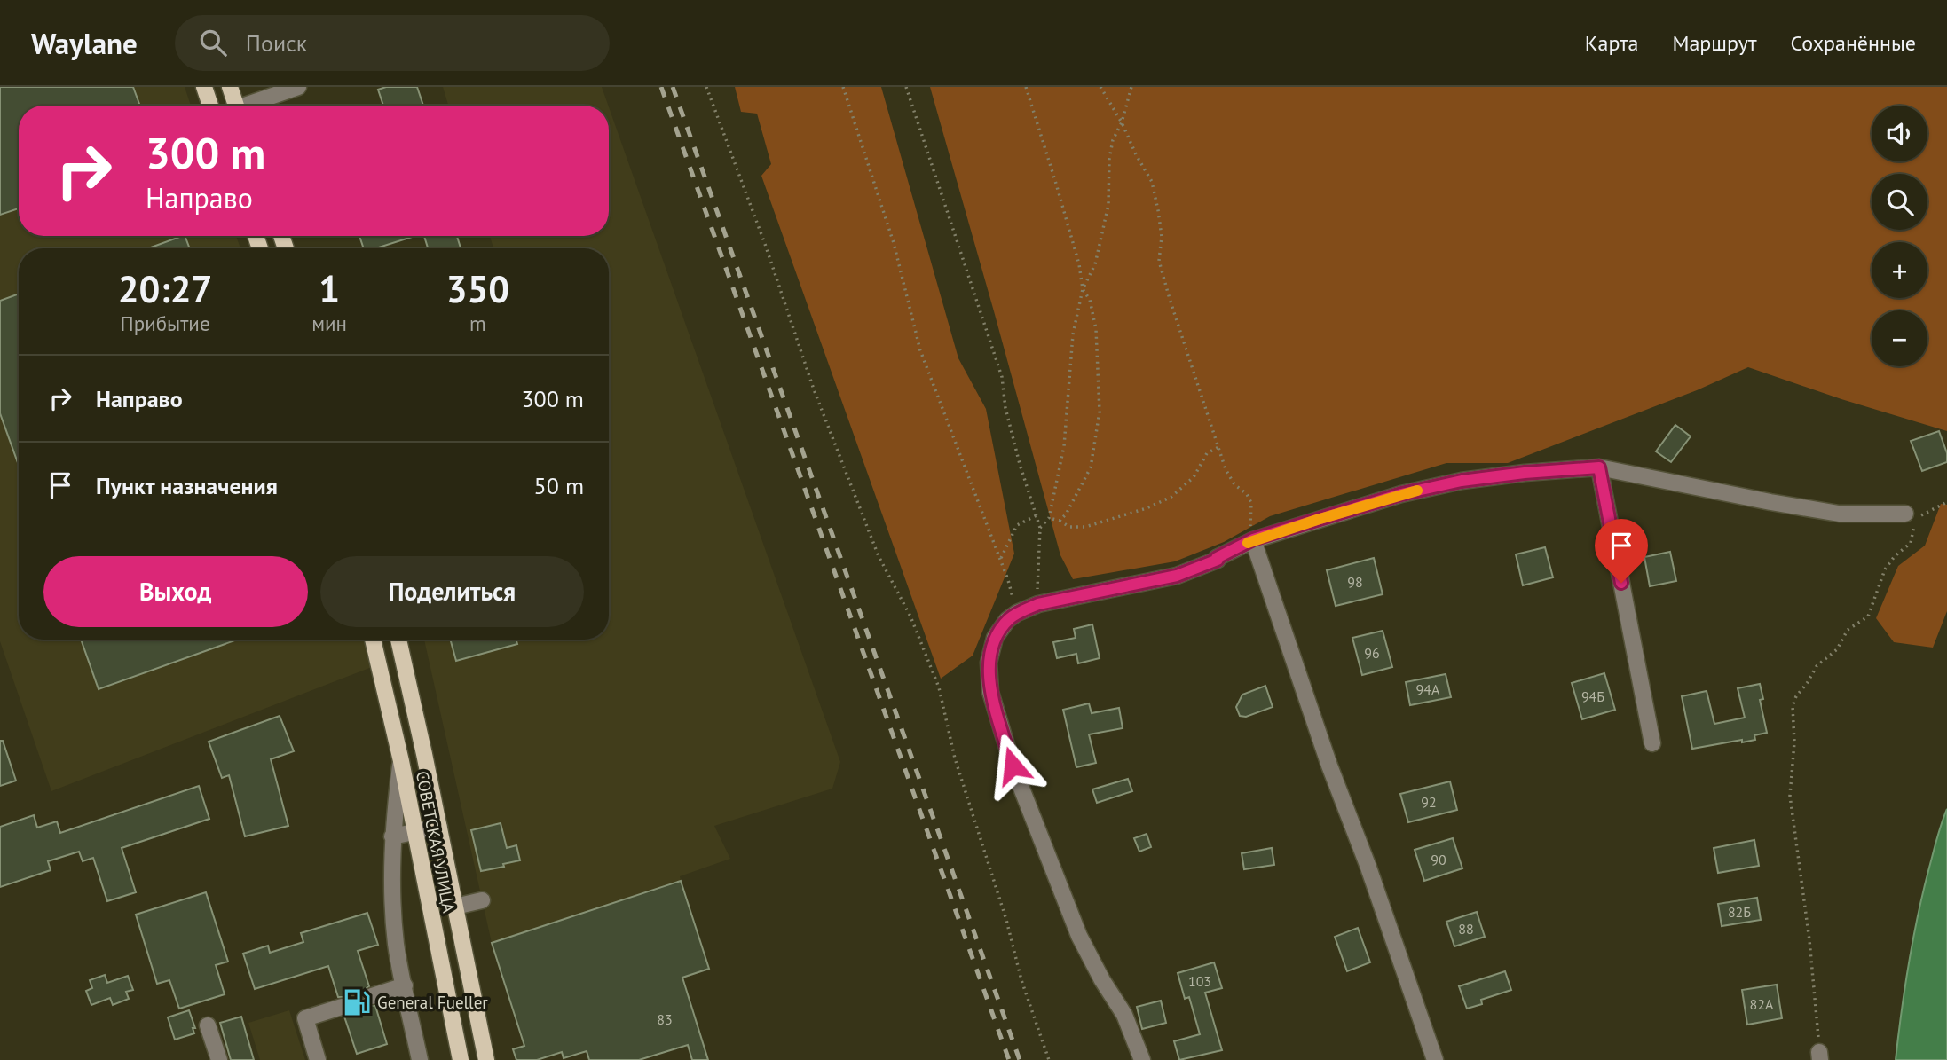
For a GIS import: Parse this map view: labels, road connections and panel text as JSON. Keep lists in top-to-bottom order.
{
  "streets": {
    "main road": ["СОВЕТСКАЯ УЛИЦА"]
  },
  "places": {
    "fuel station": ["General Fueller"]
  },
  "house_numbers": [
    "98",
    "96",
    "94А",
    "94Б",
    "92",
    "90",
    "82Б",
    "88",
    "103",
    "82А",
    "83"
  ],
  "page": {
    "header": "Waylane",
    "search": "Поиск",
    "nav": ["Карта", "Маршрут", "Сохранённые"],
    "map_buttons": ["+", "−"],
    "turn": ["300 m", "Направо"],
    "eta": [
      "20:27",
      "Прибытие",
      "1",
      "мин",
      "350",
      "m"
    ],
    "list": [
      {
        "name": "Направо",
        "value": "300 m"
      },
      {
        "name": "Пункт назначения",
        "value": "50 m"
      }
    ],
    "buttons": ["Выход", "Поделиться"]
  }
}
